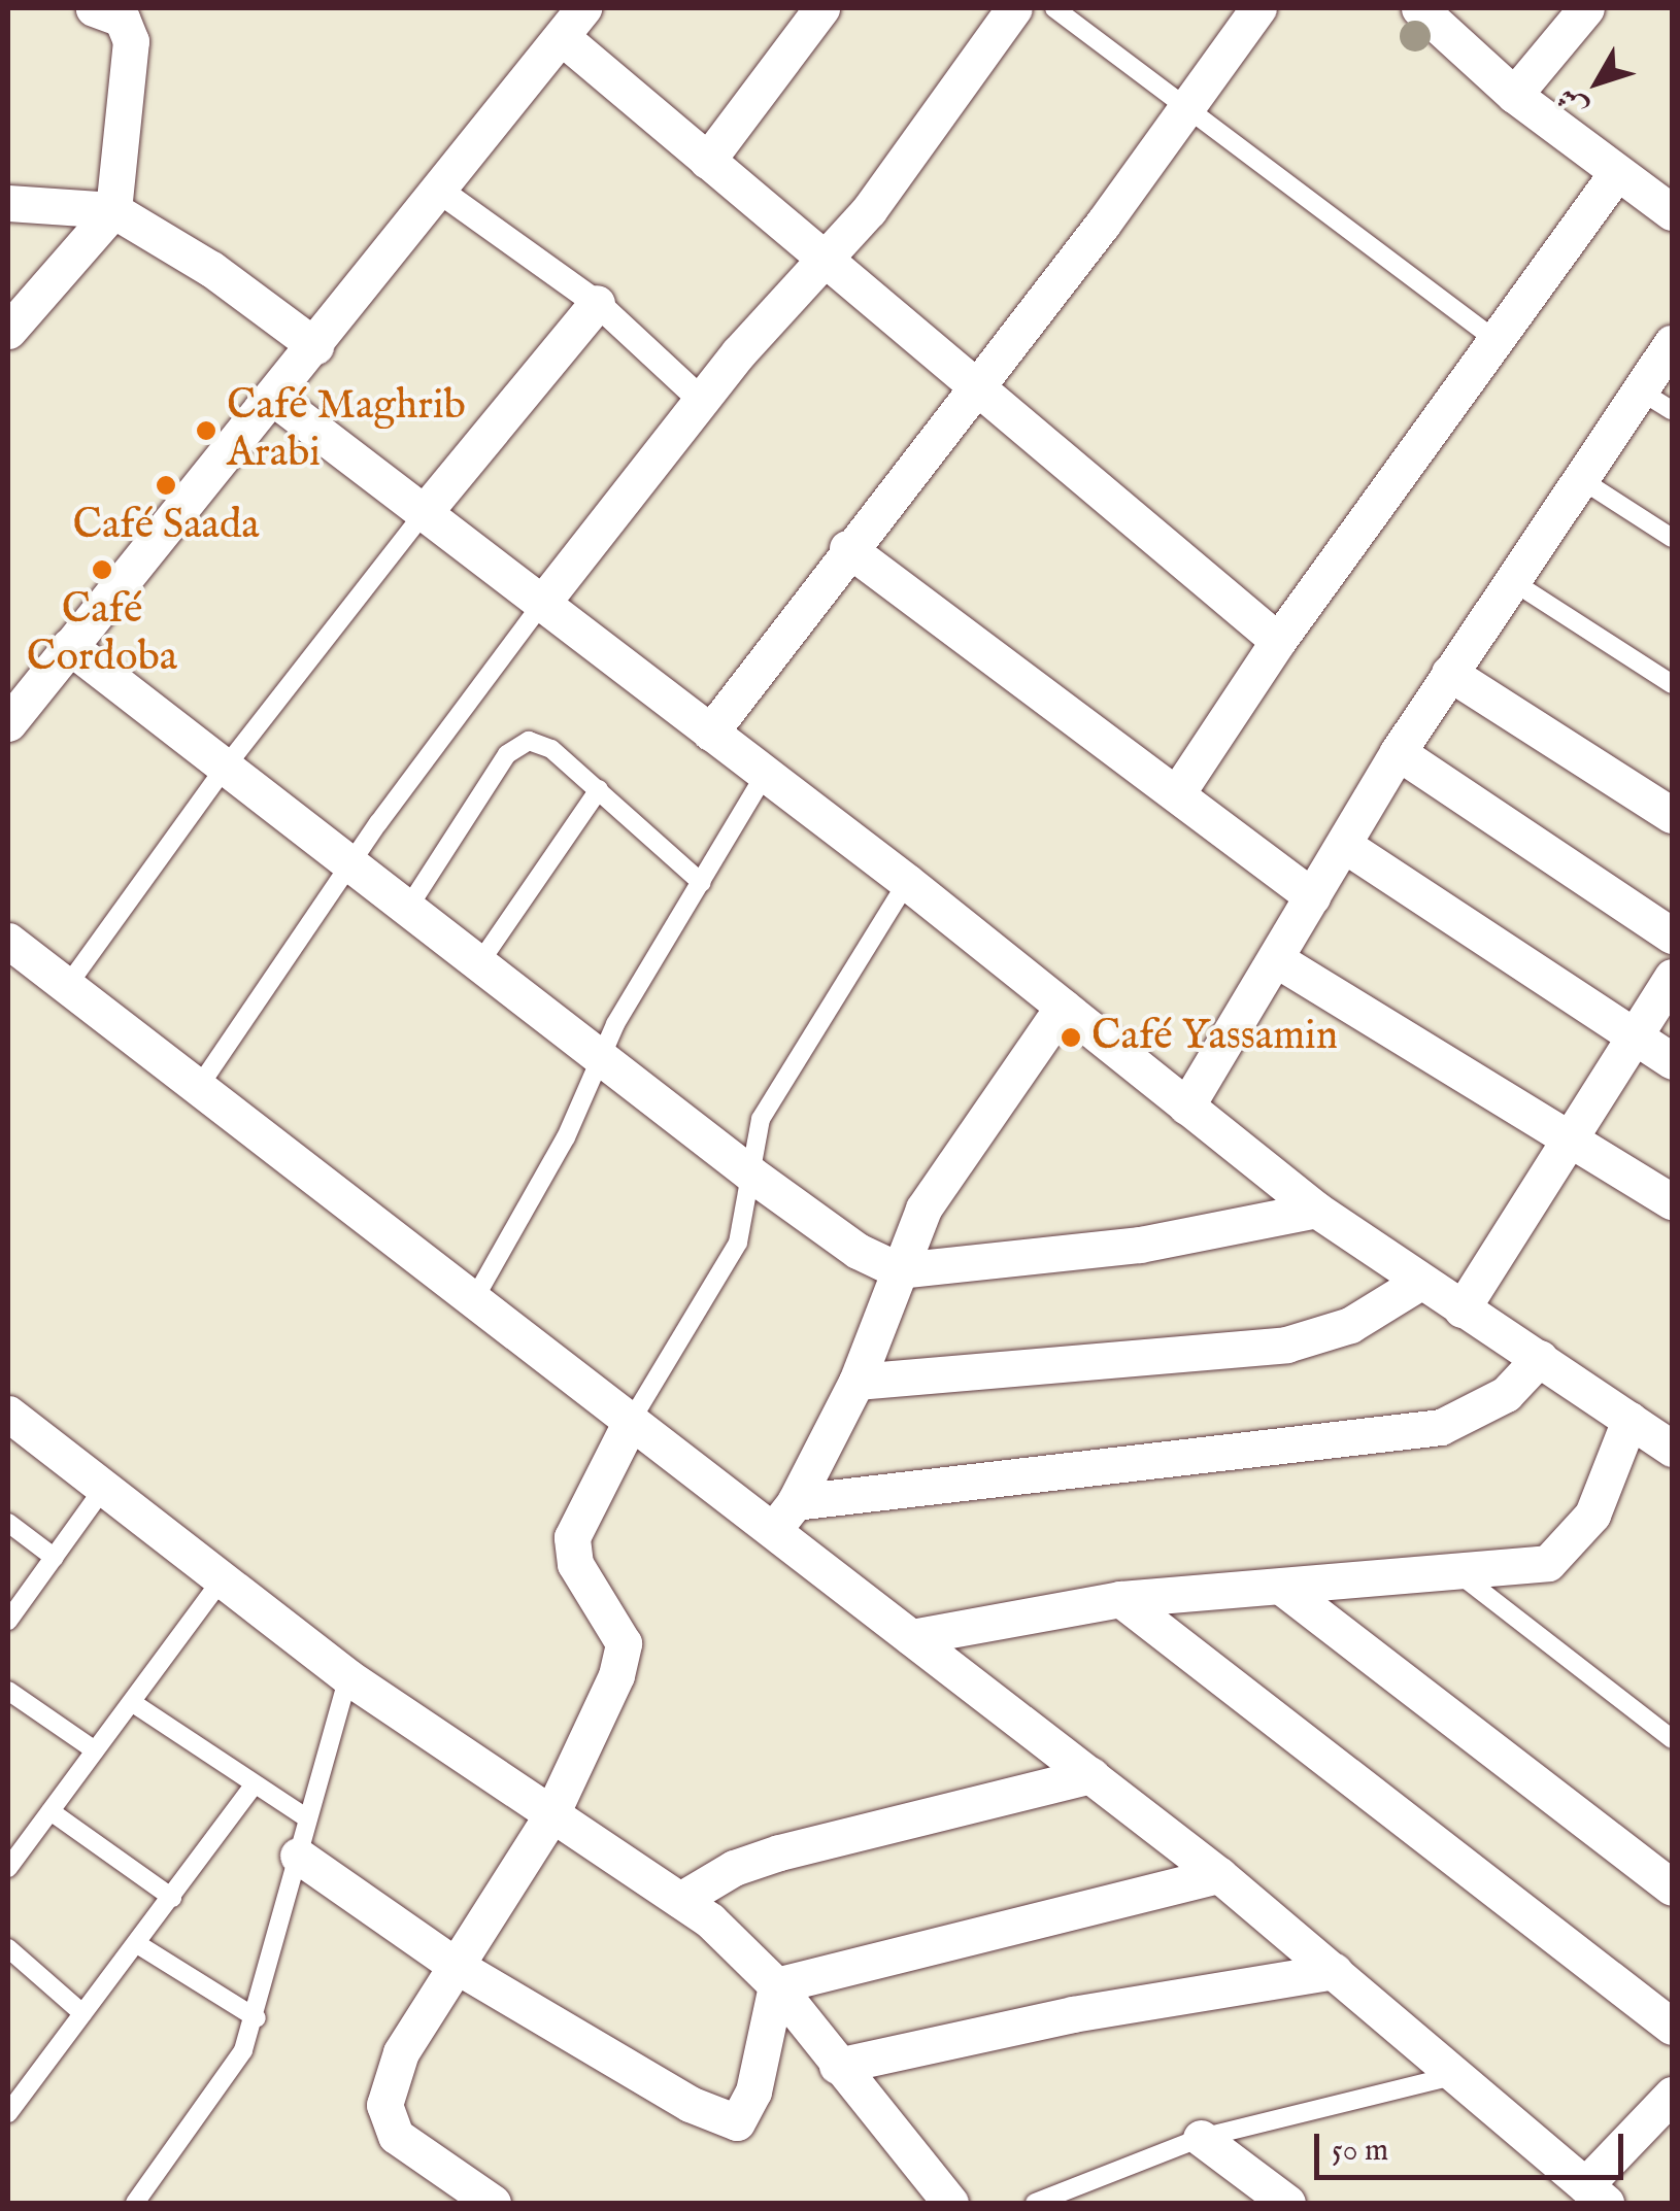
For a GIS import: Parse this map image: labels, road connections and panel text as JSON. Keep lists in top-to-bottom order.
{
  "places": [
    "Café Maghrib Arabi",
    "Café Saada",
    "Café Cordoba",
    "Café Yassamin"
  ],
  "scale_bar": "50 m",
  "north": "bottom left"
}
